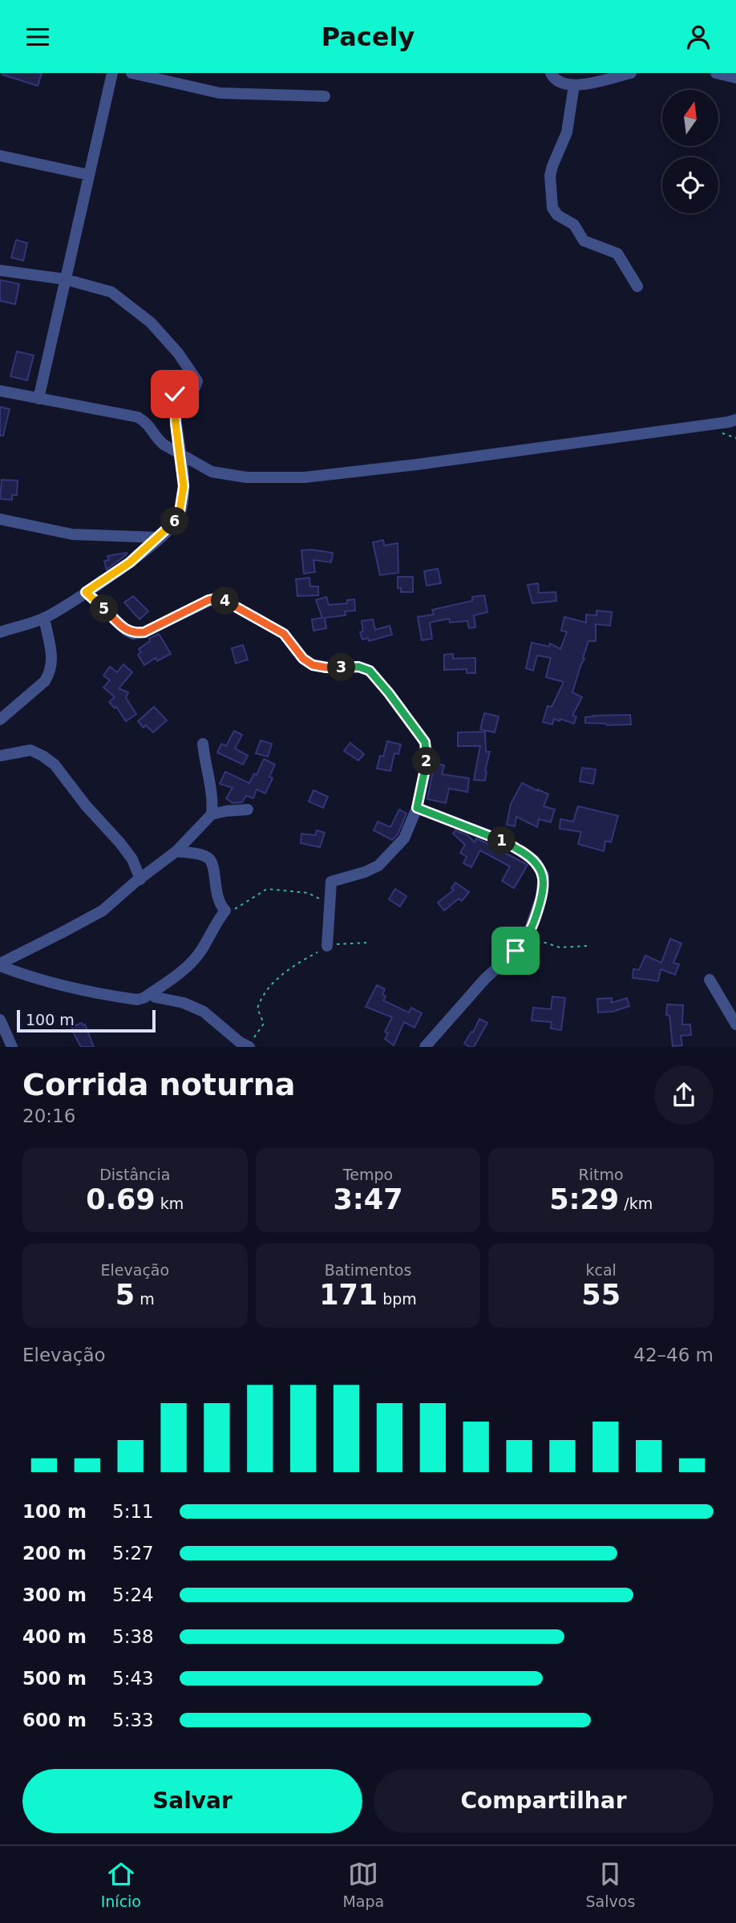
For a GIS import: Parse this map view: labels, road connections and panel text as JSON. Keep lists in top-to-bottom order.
{
  "scale_bar": "100 m",
  "north": "top",
  "page": {
    "header": "Pacely",
    "pins": [
      "6",
      "4",
      "5",
      "3",
      "2",
      "1"
    ],
    "scale": "100 m",
    "heading": ["Corrida noturna", "20:16"],
    "stats": [
      ["Distância", "0.69 km"],
      ["Tempo", "3:47"],
      ["Ritmo", "5:29 /km"],
      ["Elevação", "5 m"],
      ["Batimentos", "171 bpm"],
      ["kcal", "55"]
    ],
    "chart": ["Elevação", "42–46 m"],
    "list": [
      {
        "name": "100 m",
        "note": "5:11"
      },
      {
        "name": "200 m",
        "note": "5:27"
      },
      {
        "name": "300 m",
        "note": "5:24"
      },
      {
        "name": "400 m",
        "note": "5:38"
      },
      {
        "name": "500 m",
        "note": "5:43"
      },
      {
        "name": "600 m",
        "note": "5:33"
      }
    ],
    "buttons": ["Salvar", "Compartilhar"],
    "tabs": ["Início", "Mapa", "Salvos"]
  }
}
